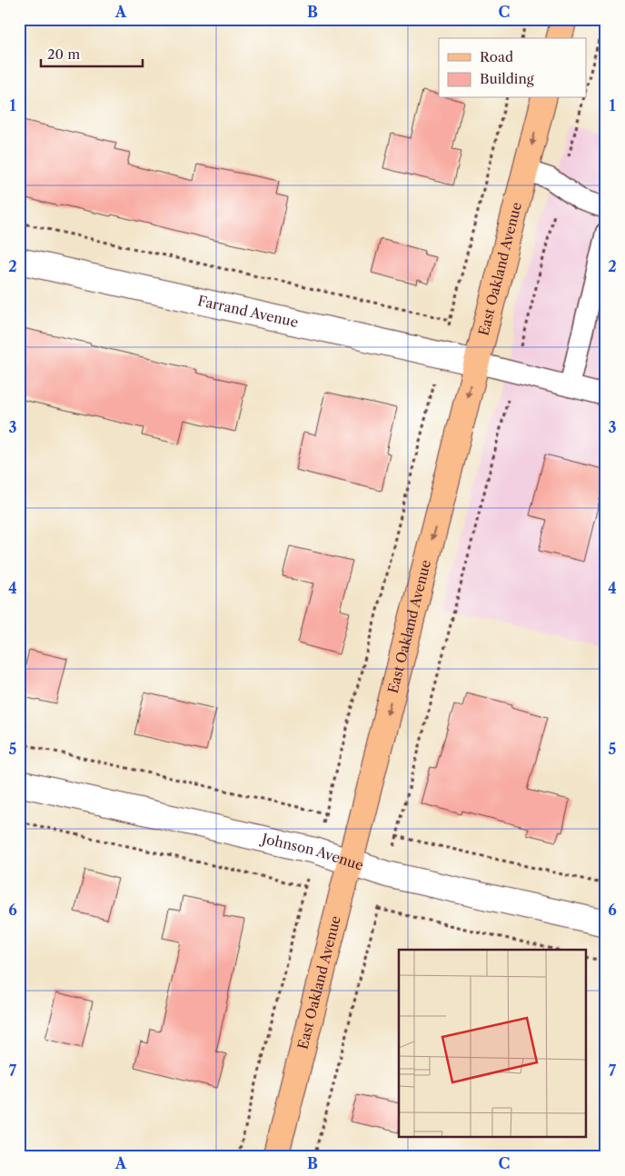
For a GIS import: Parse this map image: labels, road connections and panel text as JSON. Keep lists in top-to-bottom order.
{
  "streets": {
    "main road": ["East Oakland Avenue"],
    "street": ["Farrand Avenue", "Johnson Avenue"]
  },
  "crossings": [
    ["East Oakland Avenue", "Farrand Avenue"],
    ["East Oakland Avenue", "Johnson Avenue"]
  ],
  "one_way": ["East Oakland Avenue"],
  "legend": ["Road", "Building"],
  "scale_bar": "20 m",
  "grid": {
    "columns": ["A", "B", "C"],
    "rows": [
      "1",
      "2",
      "3",
      "4",
      "5",
      "6",
      "7"
    ]
  }
}
